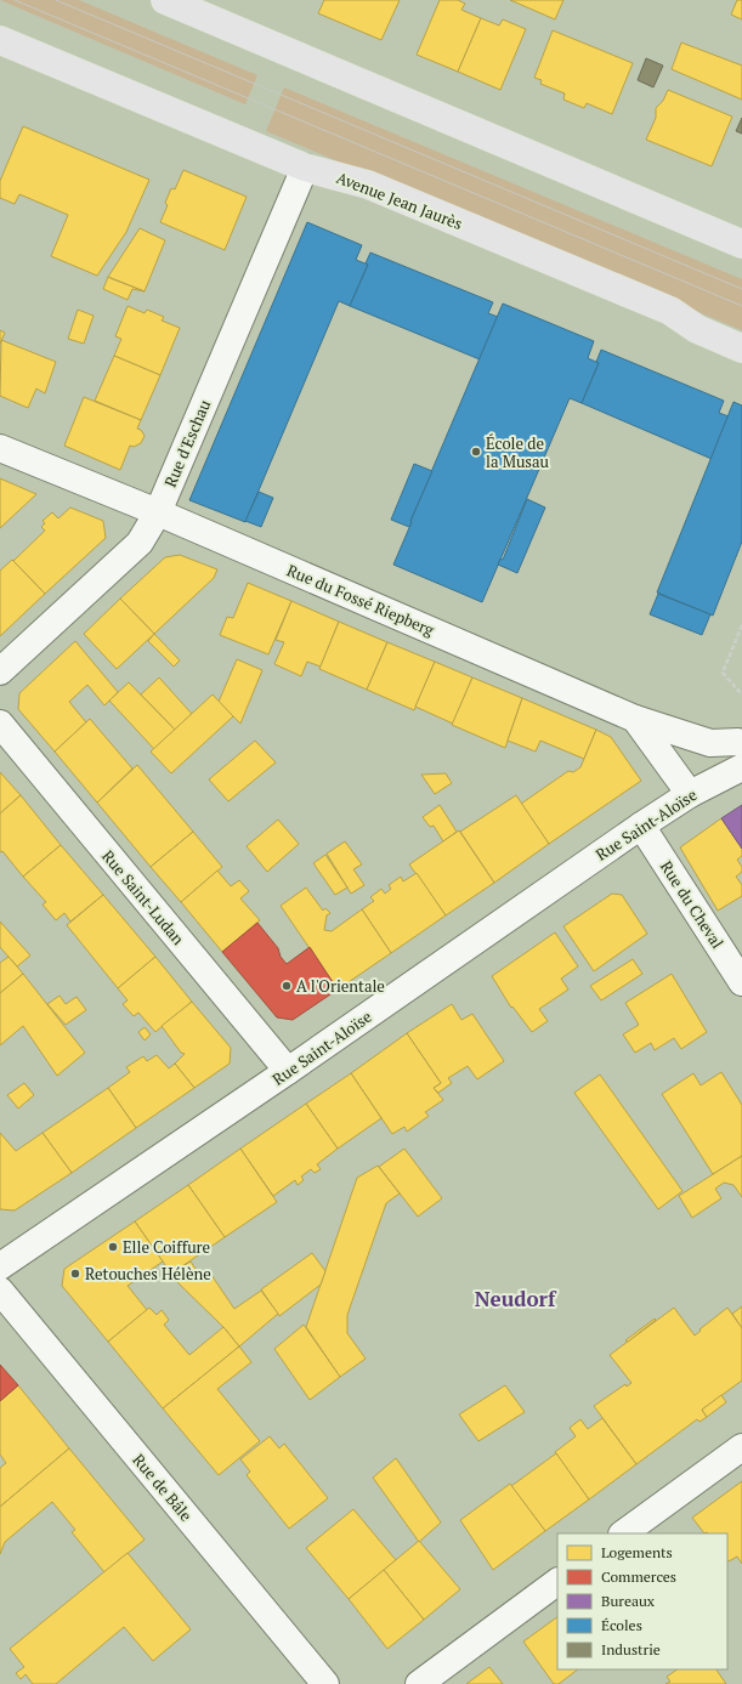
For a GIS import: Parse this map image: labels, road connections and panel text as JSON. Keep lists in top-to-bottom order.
{
  "streets": {
    "main road": ["Avenue Jean Jaurès"],
    "street": [
      "Rue d'Eschau",
      "Rue du Fossé Riepberg",
      "Rue Saint-Aloïse",
      "Rue Saint-Ludan",
      "Rue du Cheval",
      "Rue de Bâle"
    ]
  },
  "crossings": [
    ["Avenue Jean Jaurès", "Rue d'Eschau"],
    ["Rue d'Eschau", "Rue du Fossé Riepberg"],
    ["Rue du Fossé Riepberg", "Rue Saint-Aloïse"],
    ["Rue Saint-Aloïse", "Rue Saint-Ludan"],
    ["Rue Saint-Aloïse", "Rue du Cheval"]
  ],
  "districts": ["Neudorf"],
  "places": [
    "École de la Musau",
    "A l'Orientale",
    "Elle Coiffure",
    "Retouches Hélène"
  ],
  "legend": [
    "Logements",
    "Commerces",
    "Bureaux",
    "Écoles",
    "Industrie"
  ]
}
